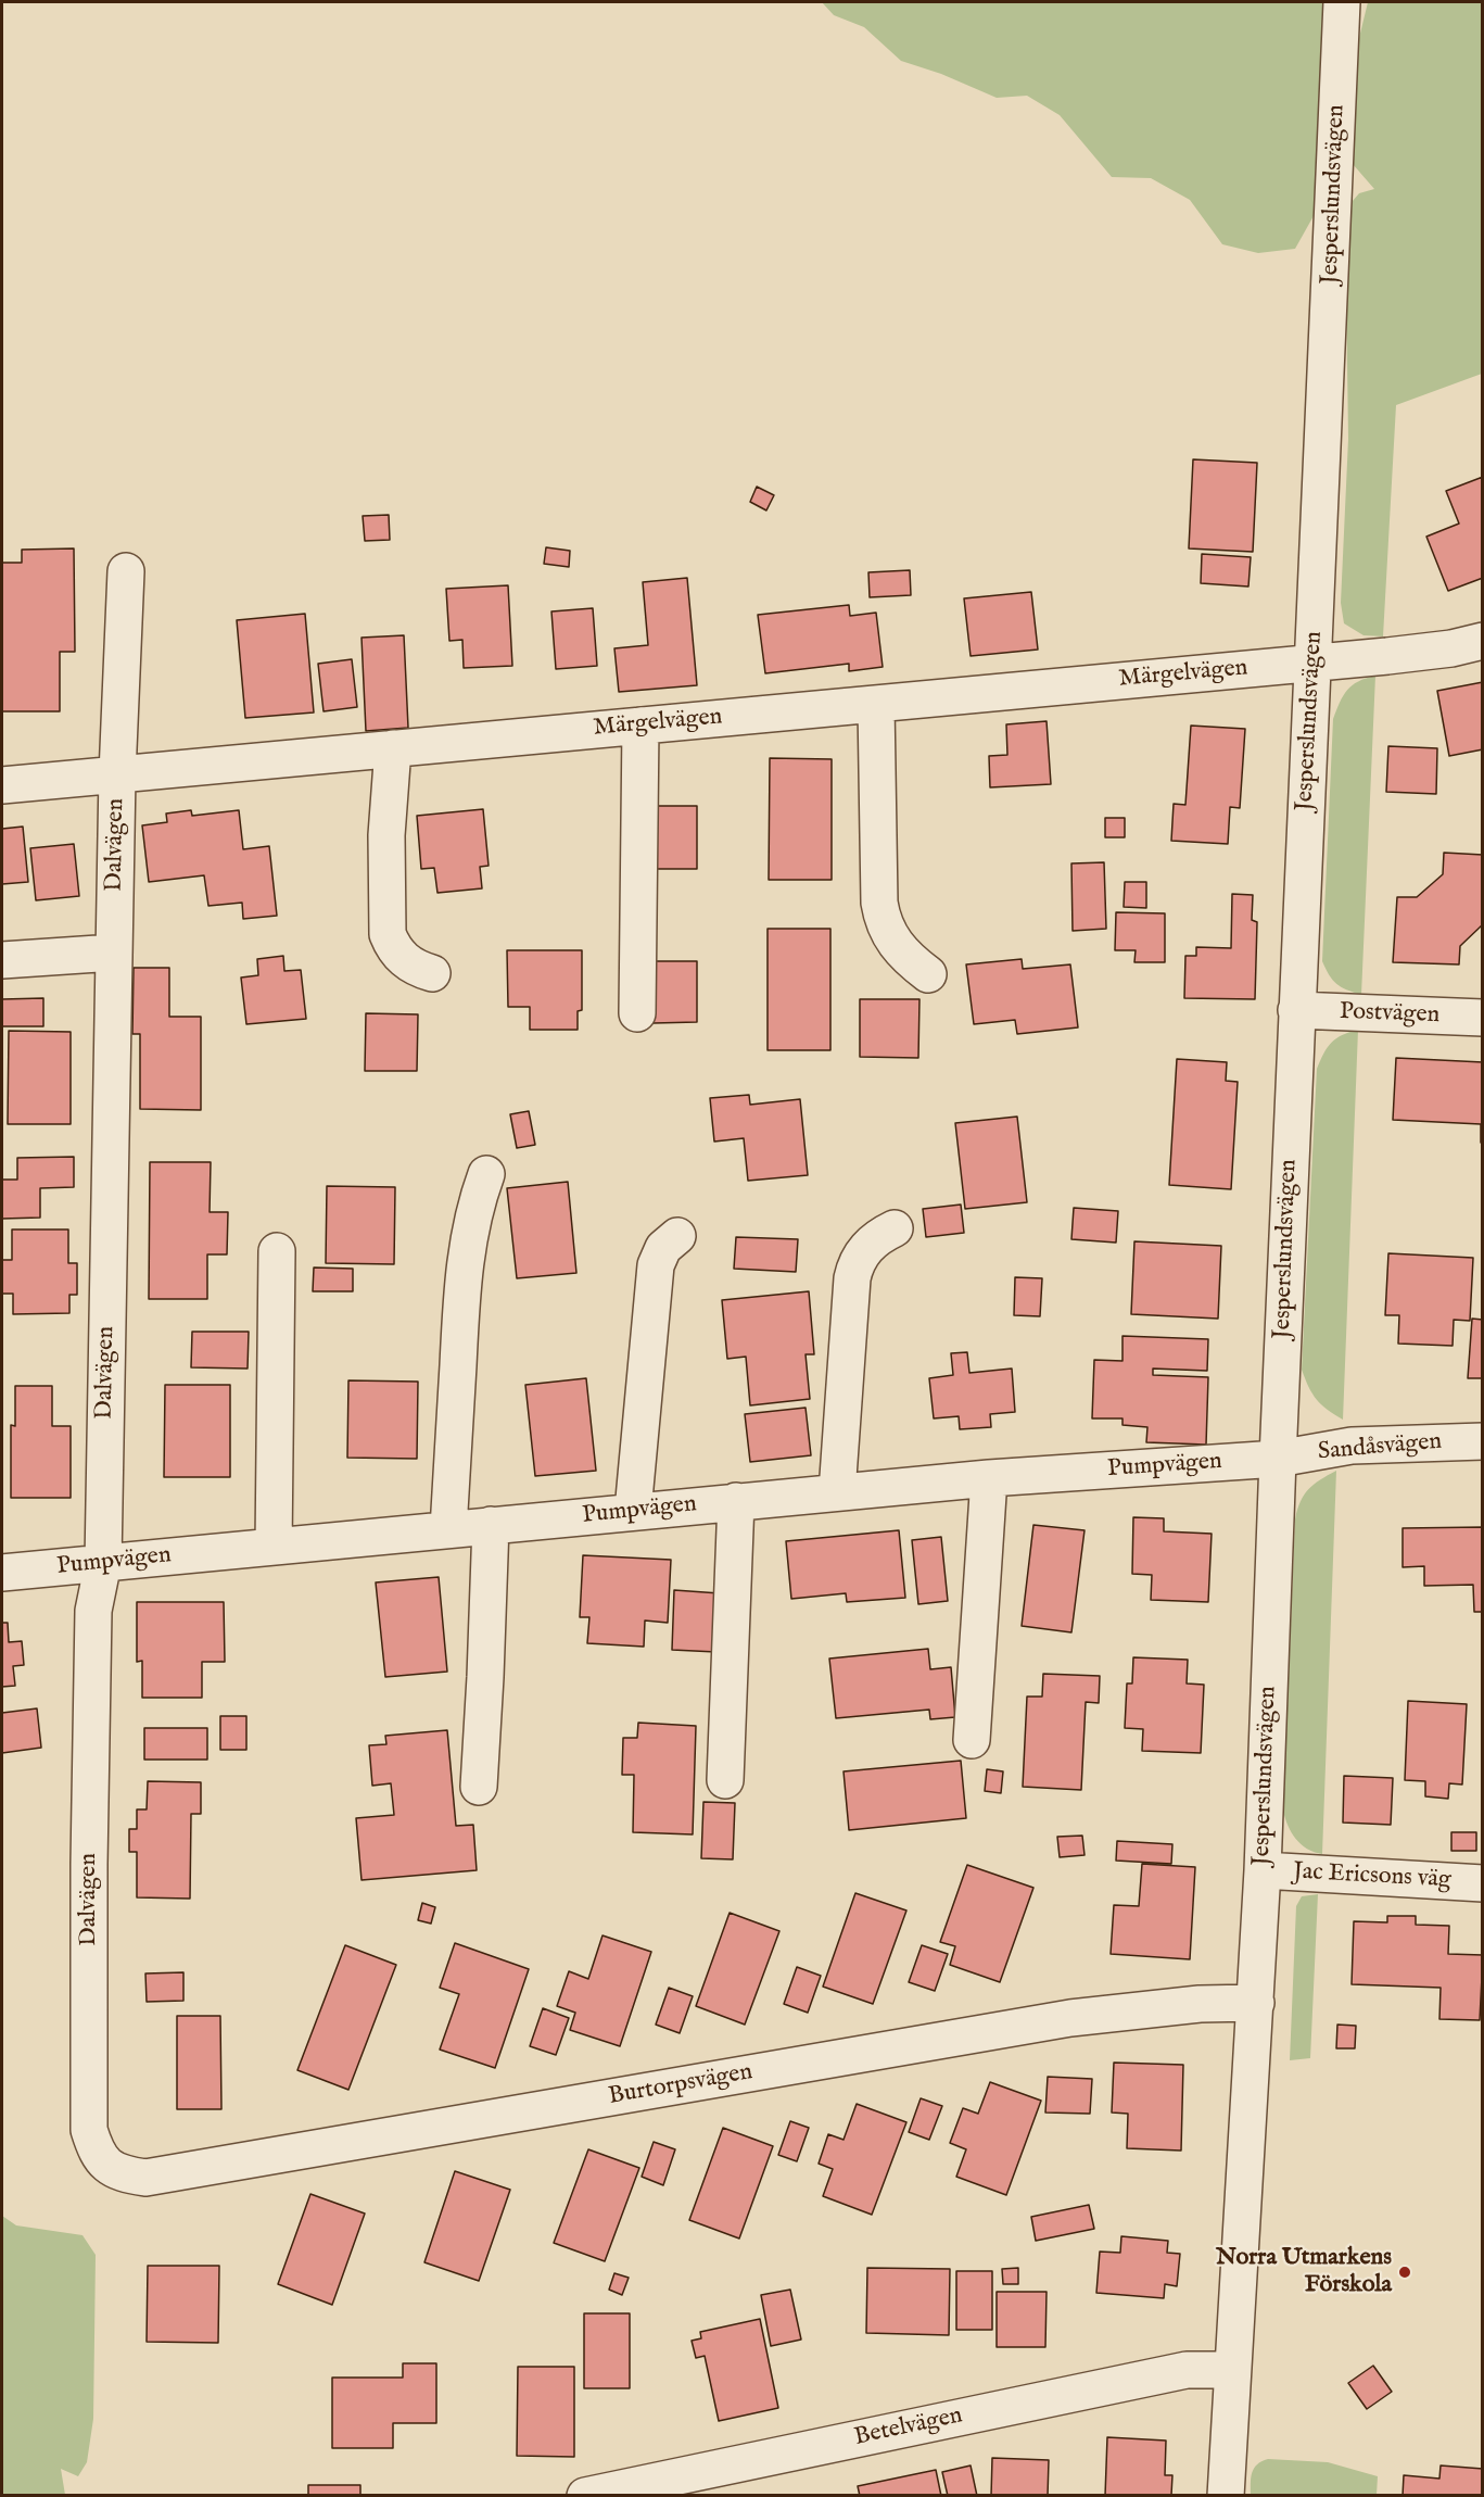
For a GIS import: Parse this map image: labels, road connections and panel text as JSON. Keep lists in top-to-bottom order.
{
  "streets": {
    "street": [
      "Jesperslundsvägen",
      "Märgelvägen",
      "Dalvägen",
      "Postvägen",
      "Sandåsvägen",
      "Pumpvägen",
      "Jac Ericsons väg",
      "Burtorpsvägen",
      "Betelvägen"
    ]
  },
  "crossings": [
    ["Jesperslundsvägen", "Märgelvägen"],
    ["Jesperslundsvägen", "Postvägen"],
    ["Jesperslundsvägen", "Sandåsvägen"],
    ["Jesperslundsvägen", "Pumpvägen"],
    ["Jesperslundsvägen", "Jac Ericsons väg"],
    ["Jesperslundsvägen", "Burtorpsvägen"],
    ["Jesperslundsvägen", "Betelvägen"],
    ["Märgelvägen", "Dalvägen"],
    ["Dalvägen", "Pumpvägen"],
    ["Dalvägen", "Burtorpsvägen"],
    ["Sandåsvägen", "Pumpvägen"]
  ],
  "places": ["Norra Utmarkens Förskola"]
}
